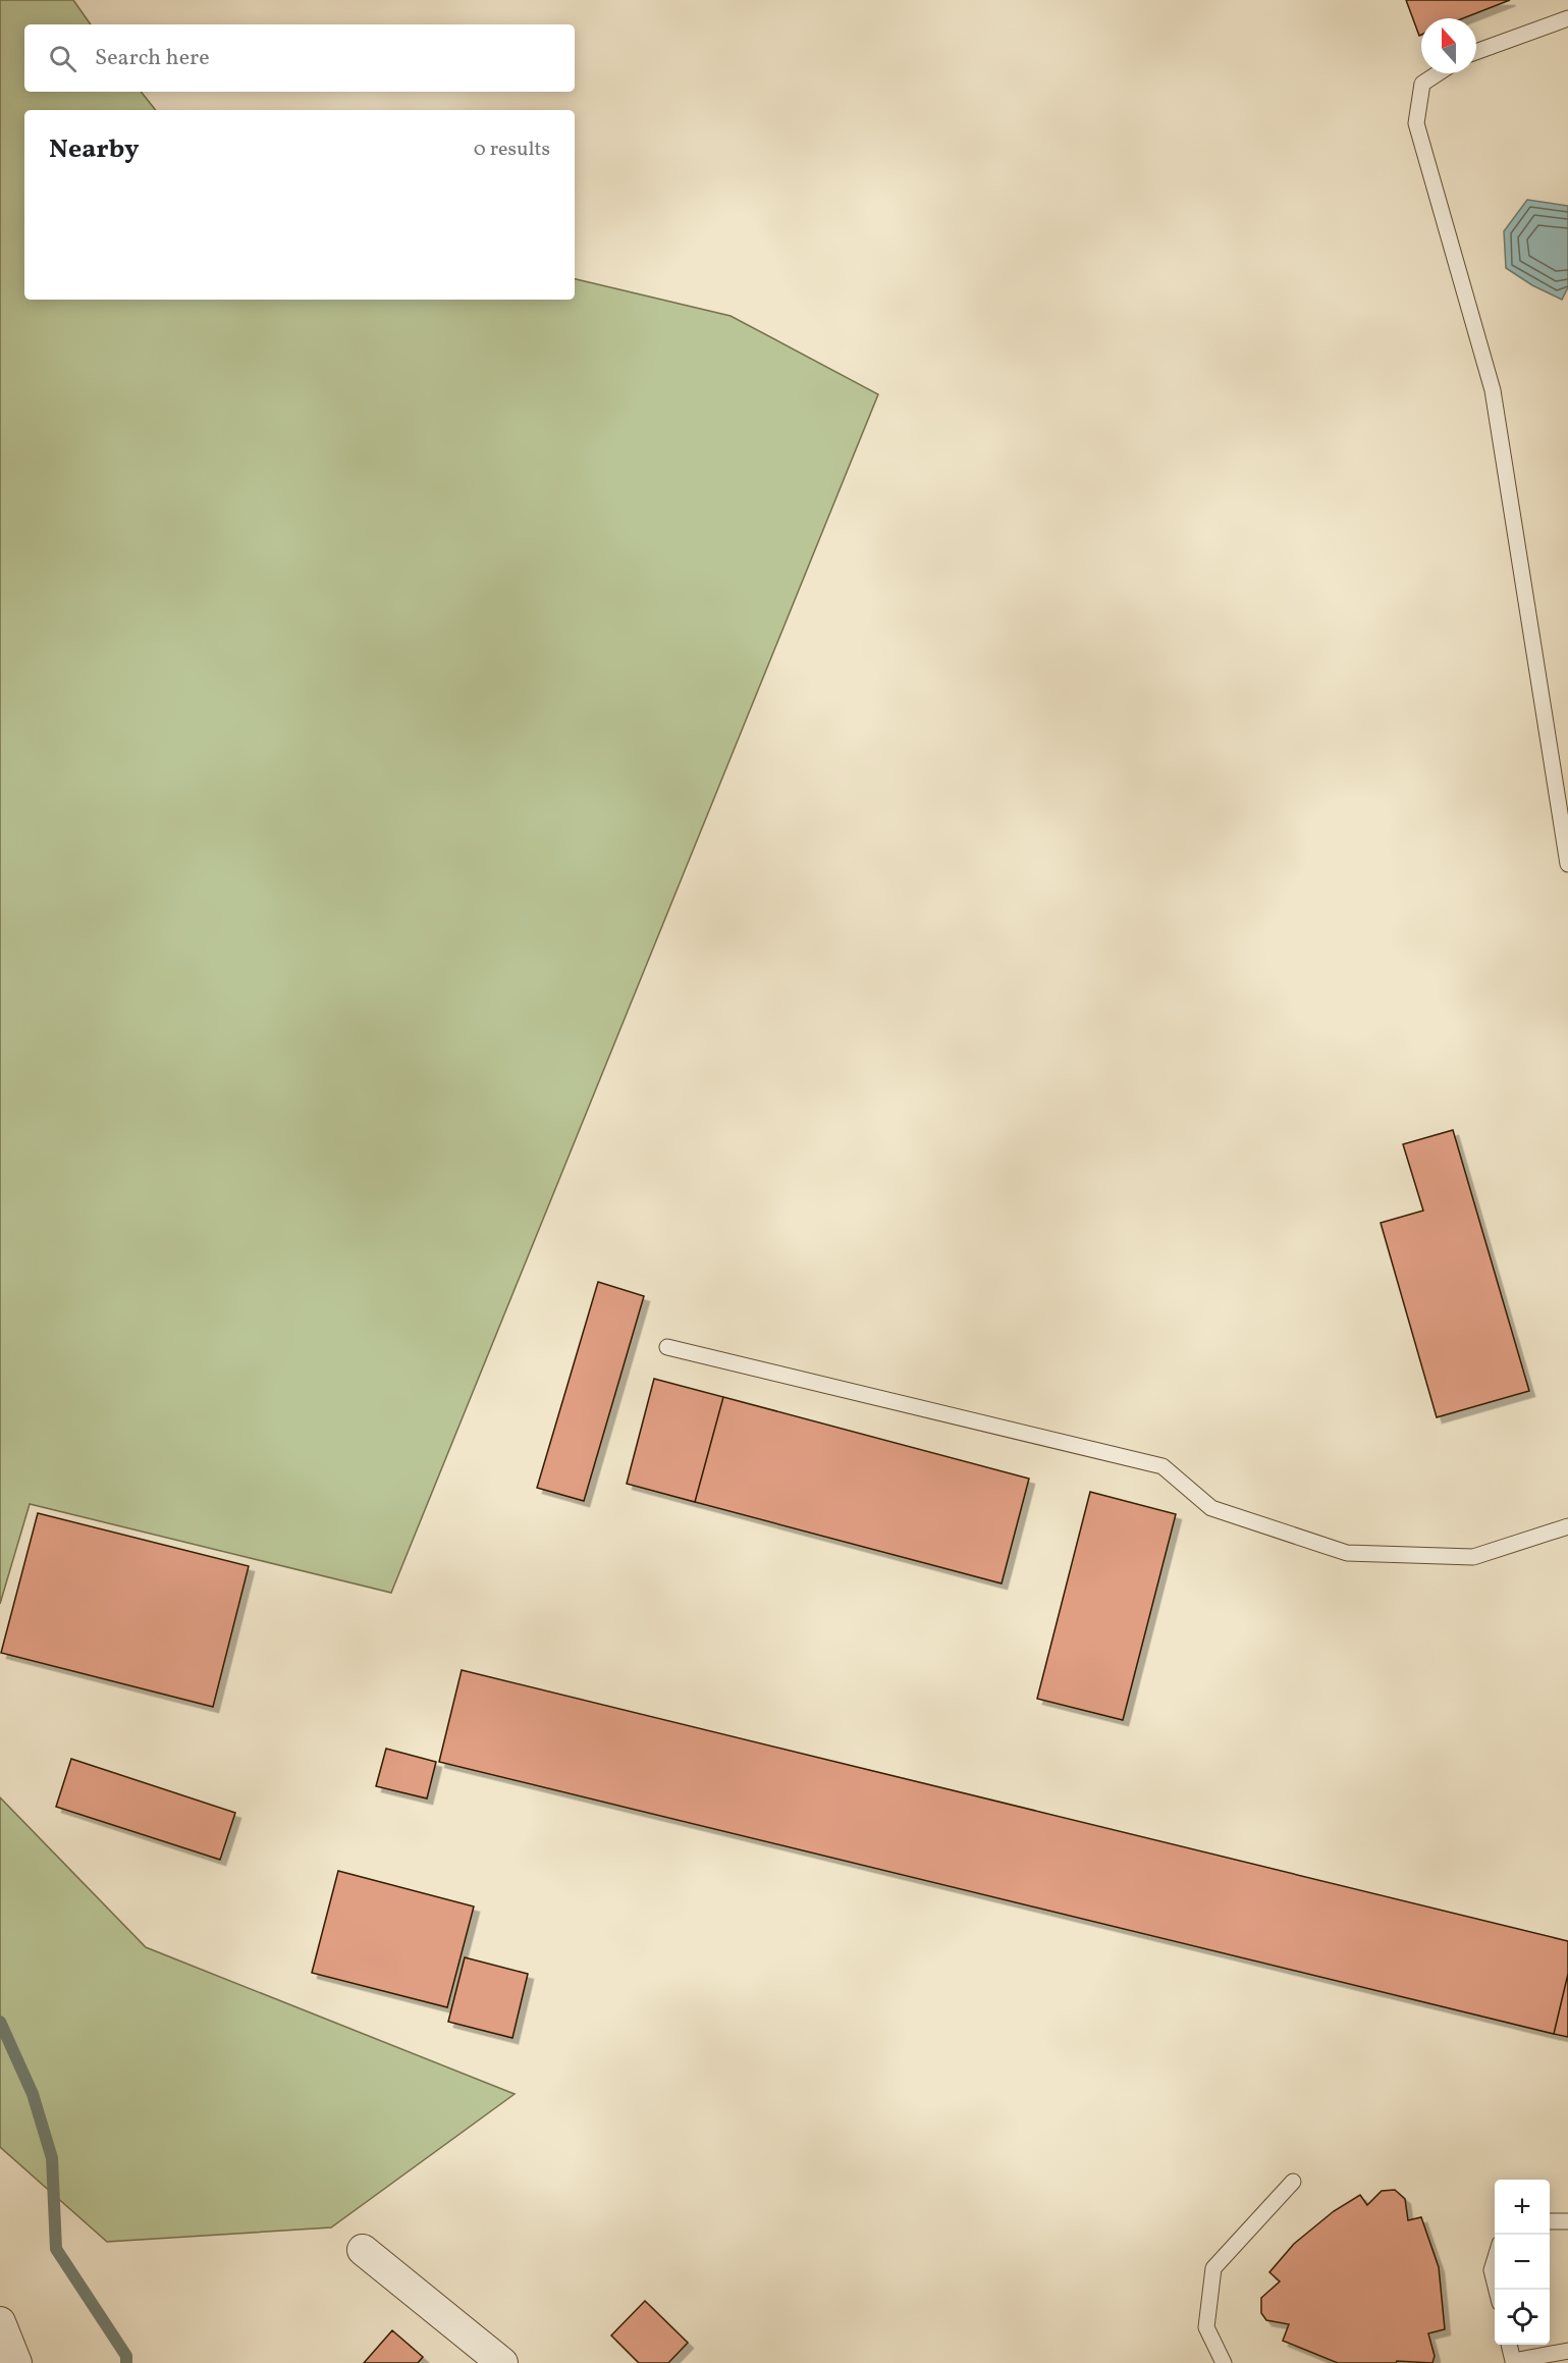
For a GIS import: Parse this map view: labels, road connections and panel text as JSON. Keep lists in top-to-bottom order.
{
  "north": "top",
  "page": {
    "search": "Search here",
    "heading": ["Nearby", "0 results"],
    "map_buttons": ["+", "−"]
  }
}
